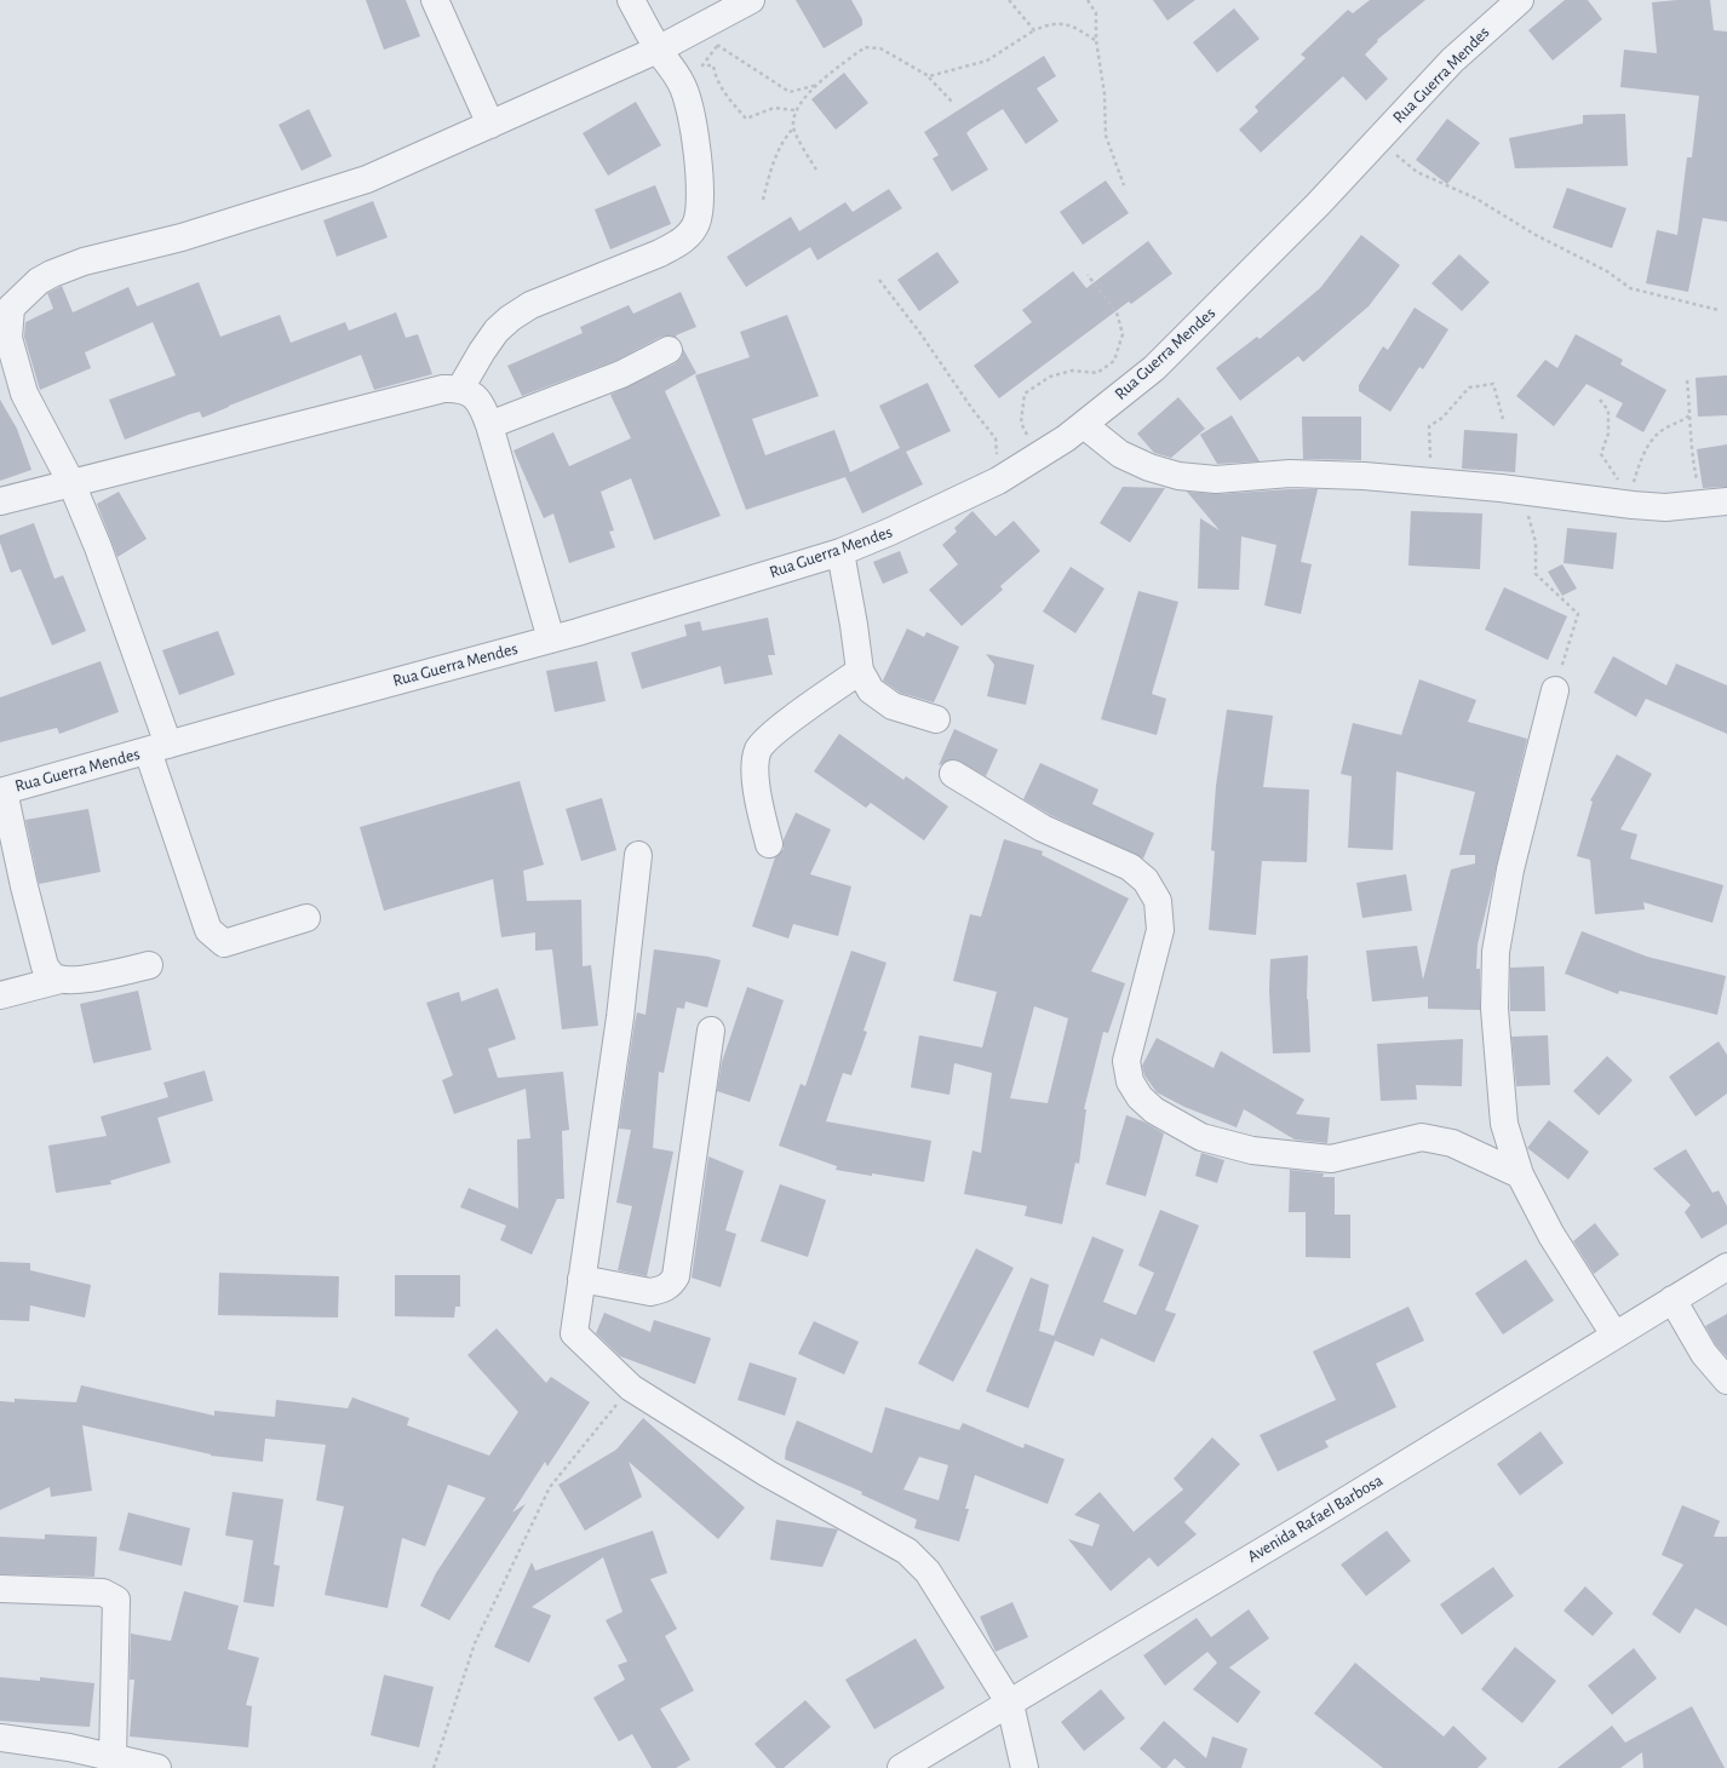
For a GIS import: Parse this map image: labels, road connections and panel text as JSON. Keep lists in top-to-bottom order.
{
  "streets": {
    "street": ["Rua Guerra Mendes", "Avenida Rafael Barbosa"]
  }
}
